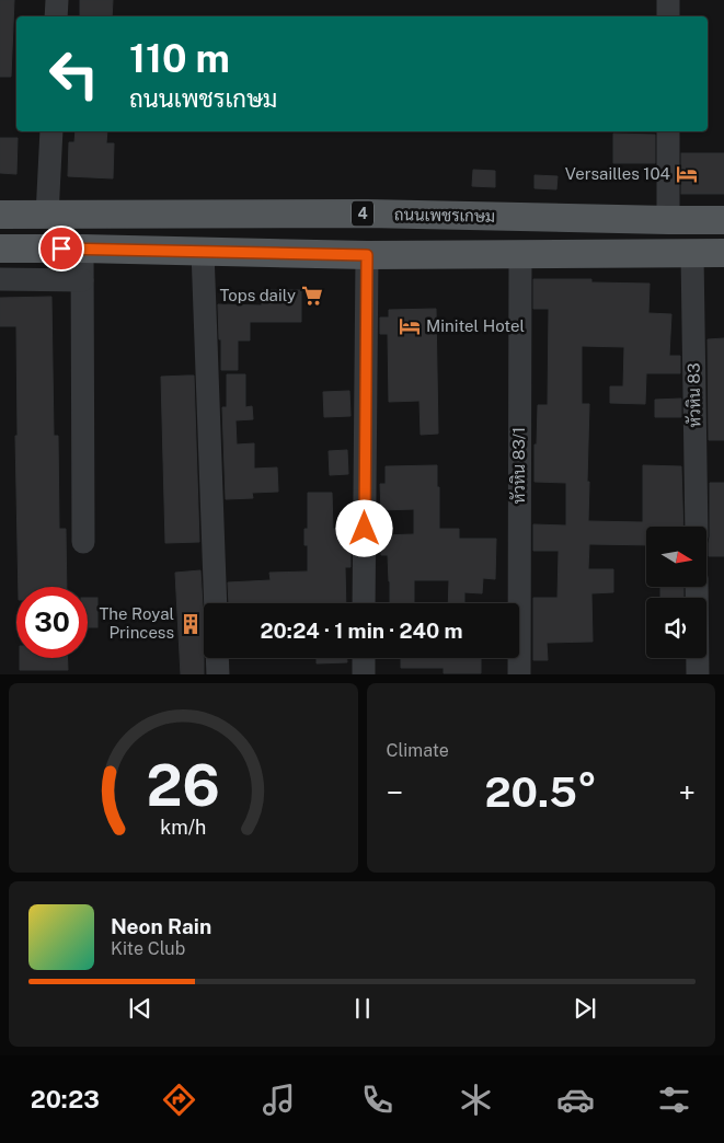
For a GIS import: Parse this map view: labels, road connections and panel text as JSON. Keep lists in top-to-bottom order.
{
  "streets": {
    "main road": ["4", "ถนนเพชรเกษม"],
    "street": ["หัวหิน 83", "หัวหิน 83/1"]
  },
  "places": {
    "hotel": ["Versailles 104", "Minitel Hotel"],
    "supermarket": ["Tops daily"],
    "building": ["The Royal Princess"]
  },
  "north": "right",
  "page": {
    "turn": ["110 m", "ถนนเพชรเกษม"],
    "limit": "30",
    "trip": "20:24 · 1 min · 240 m",
    "tile": "Climate",
    "heat": ["−", "20.5°", "+"],
    "song": ["Neon Rain", "Kite Club"],
    "tabs": "20:23",
    "gauge": ["26", "km/h"]
  }
}
